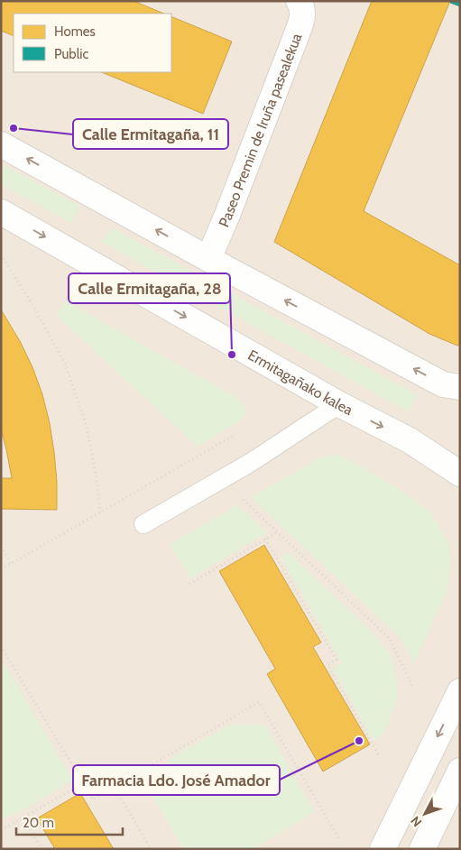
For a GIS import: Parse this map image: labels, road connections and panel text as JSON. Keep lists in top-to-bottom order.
{
  "streets": {
    "street": ["Paseo Premin de Iruña pasealekua", "Ermitagañako kalea"]
  },
  "places": ["Calle Ermitagaña, 11", "Calle Ermitagaña, 28", "Farmacia Ldo. José Amador"],
  "legend": ["Homes", "Public"],
  "scale_bar": "20 m",
  "north": "bottom left"
}
